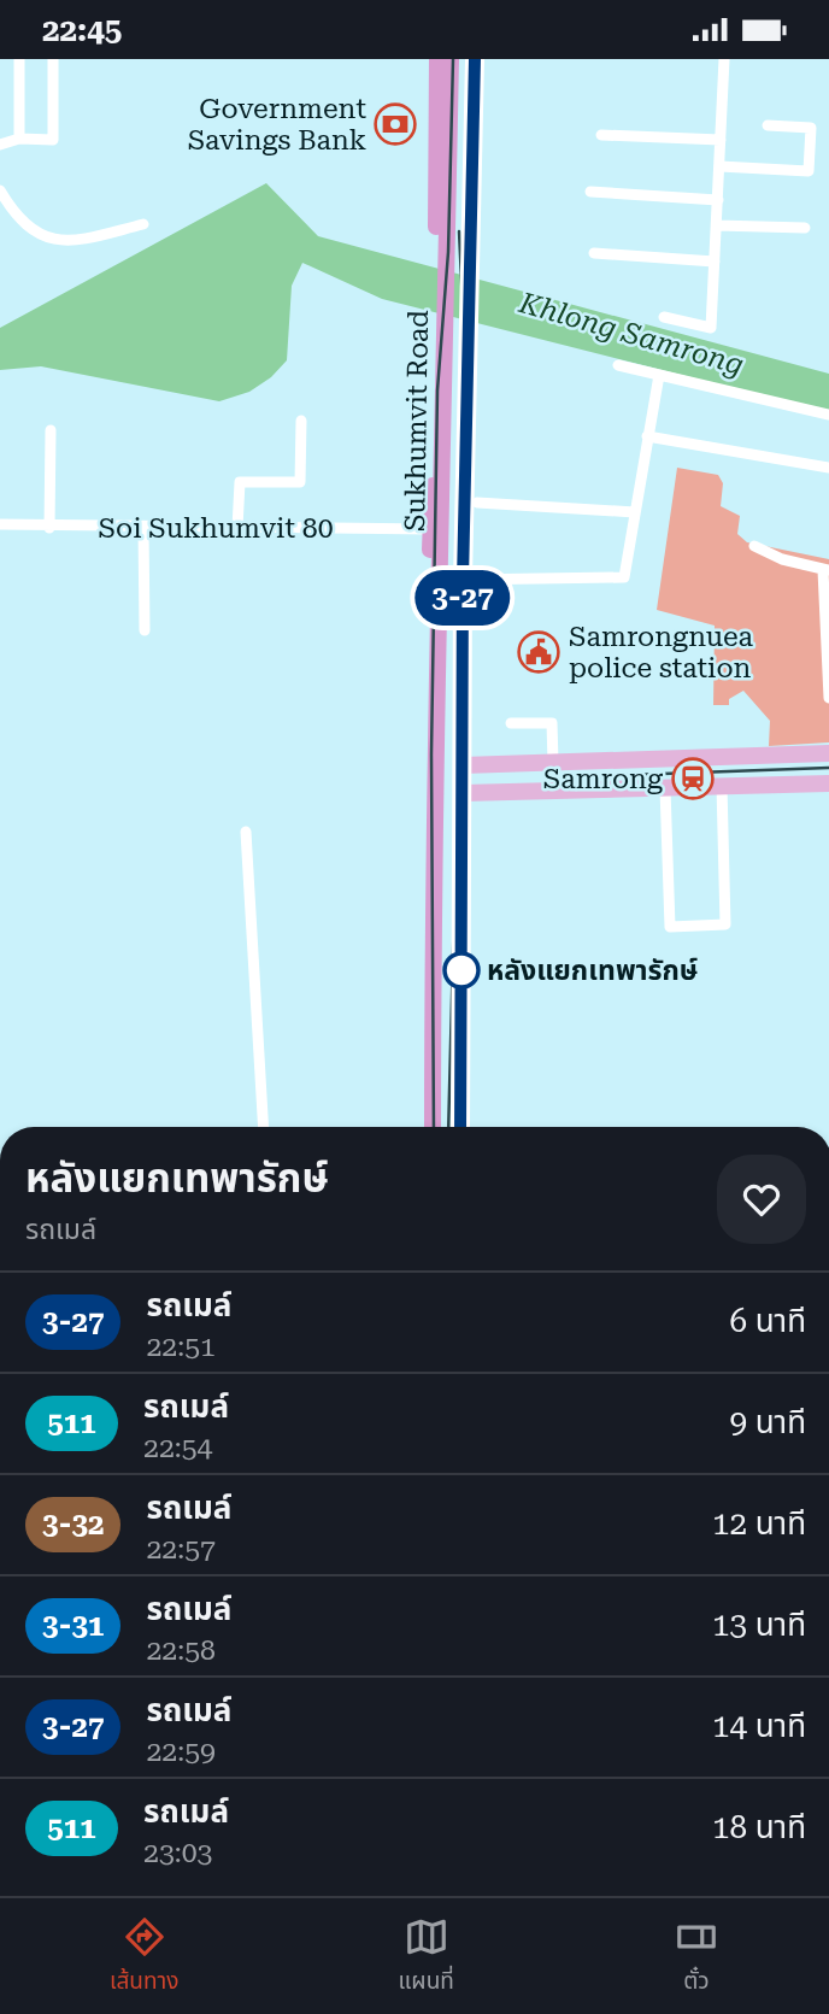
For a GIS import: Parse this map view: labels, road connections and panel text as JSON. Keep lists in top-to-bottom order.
{
  "streets": {
    "highway": ["Sukhumvit Road"],
    "street": ["Soi Sukhumvit 80"]
  },
  "water": ["Khlong Samrong"],
  "places": {
    "bank": ["Government Savings Bank"],
    "public building": ["Samrongnuea police station"],
    "station": ["Samrong"],
    "other": ["หลังแยกเทพารักษ์"]
  },
  "lines": ["bus line 3-27"],
  "page": {
    "status": "22:45",
    "on_map": "3-27",
    "heading": ["หลังแยกเทพารักษ์", "รถเมล์"],
    "list": [
      {
        "mark": "3-27",
        "name": "รถเมล์",
        "note": "22:51",
        "value": "6 นาที"
      },
      {
        "mark": "511",
        "name": "รถเมล์",
        "note": "22:54",
        "value": "9 นาที"
      },
      {
        "mark": "3-32",
        "name": "รถเมล์",
        "note": "22:57",
        "value": "12 นาที"
      },
      {
        "mark": "3-31",
        "name": "รถเมล์",
        "note": "22:58",
        "value": "13 นาที"
      },
      {
        "mark": "3-27",
        "name": "รถเมล์",
        "note": "22:59",
        "value": "14 นาที"
      },
      {
        "mark": "511",
        "name": "รถเมล์",
        "note": "23:03",
        "value": "18 นาที"
      }
    ],
    "tabs": ["เส้นทาง", "แผนที่", "ตั๋ว"]
  }
}
